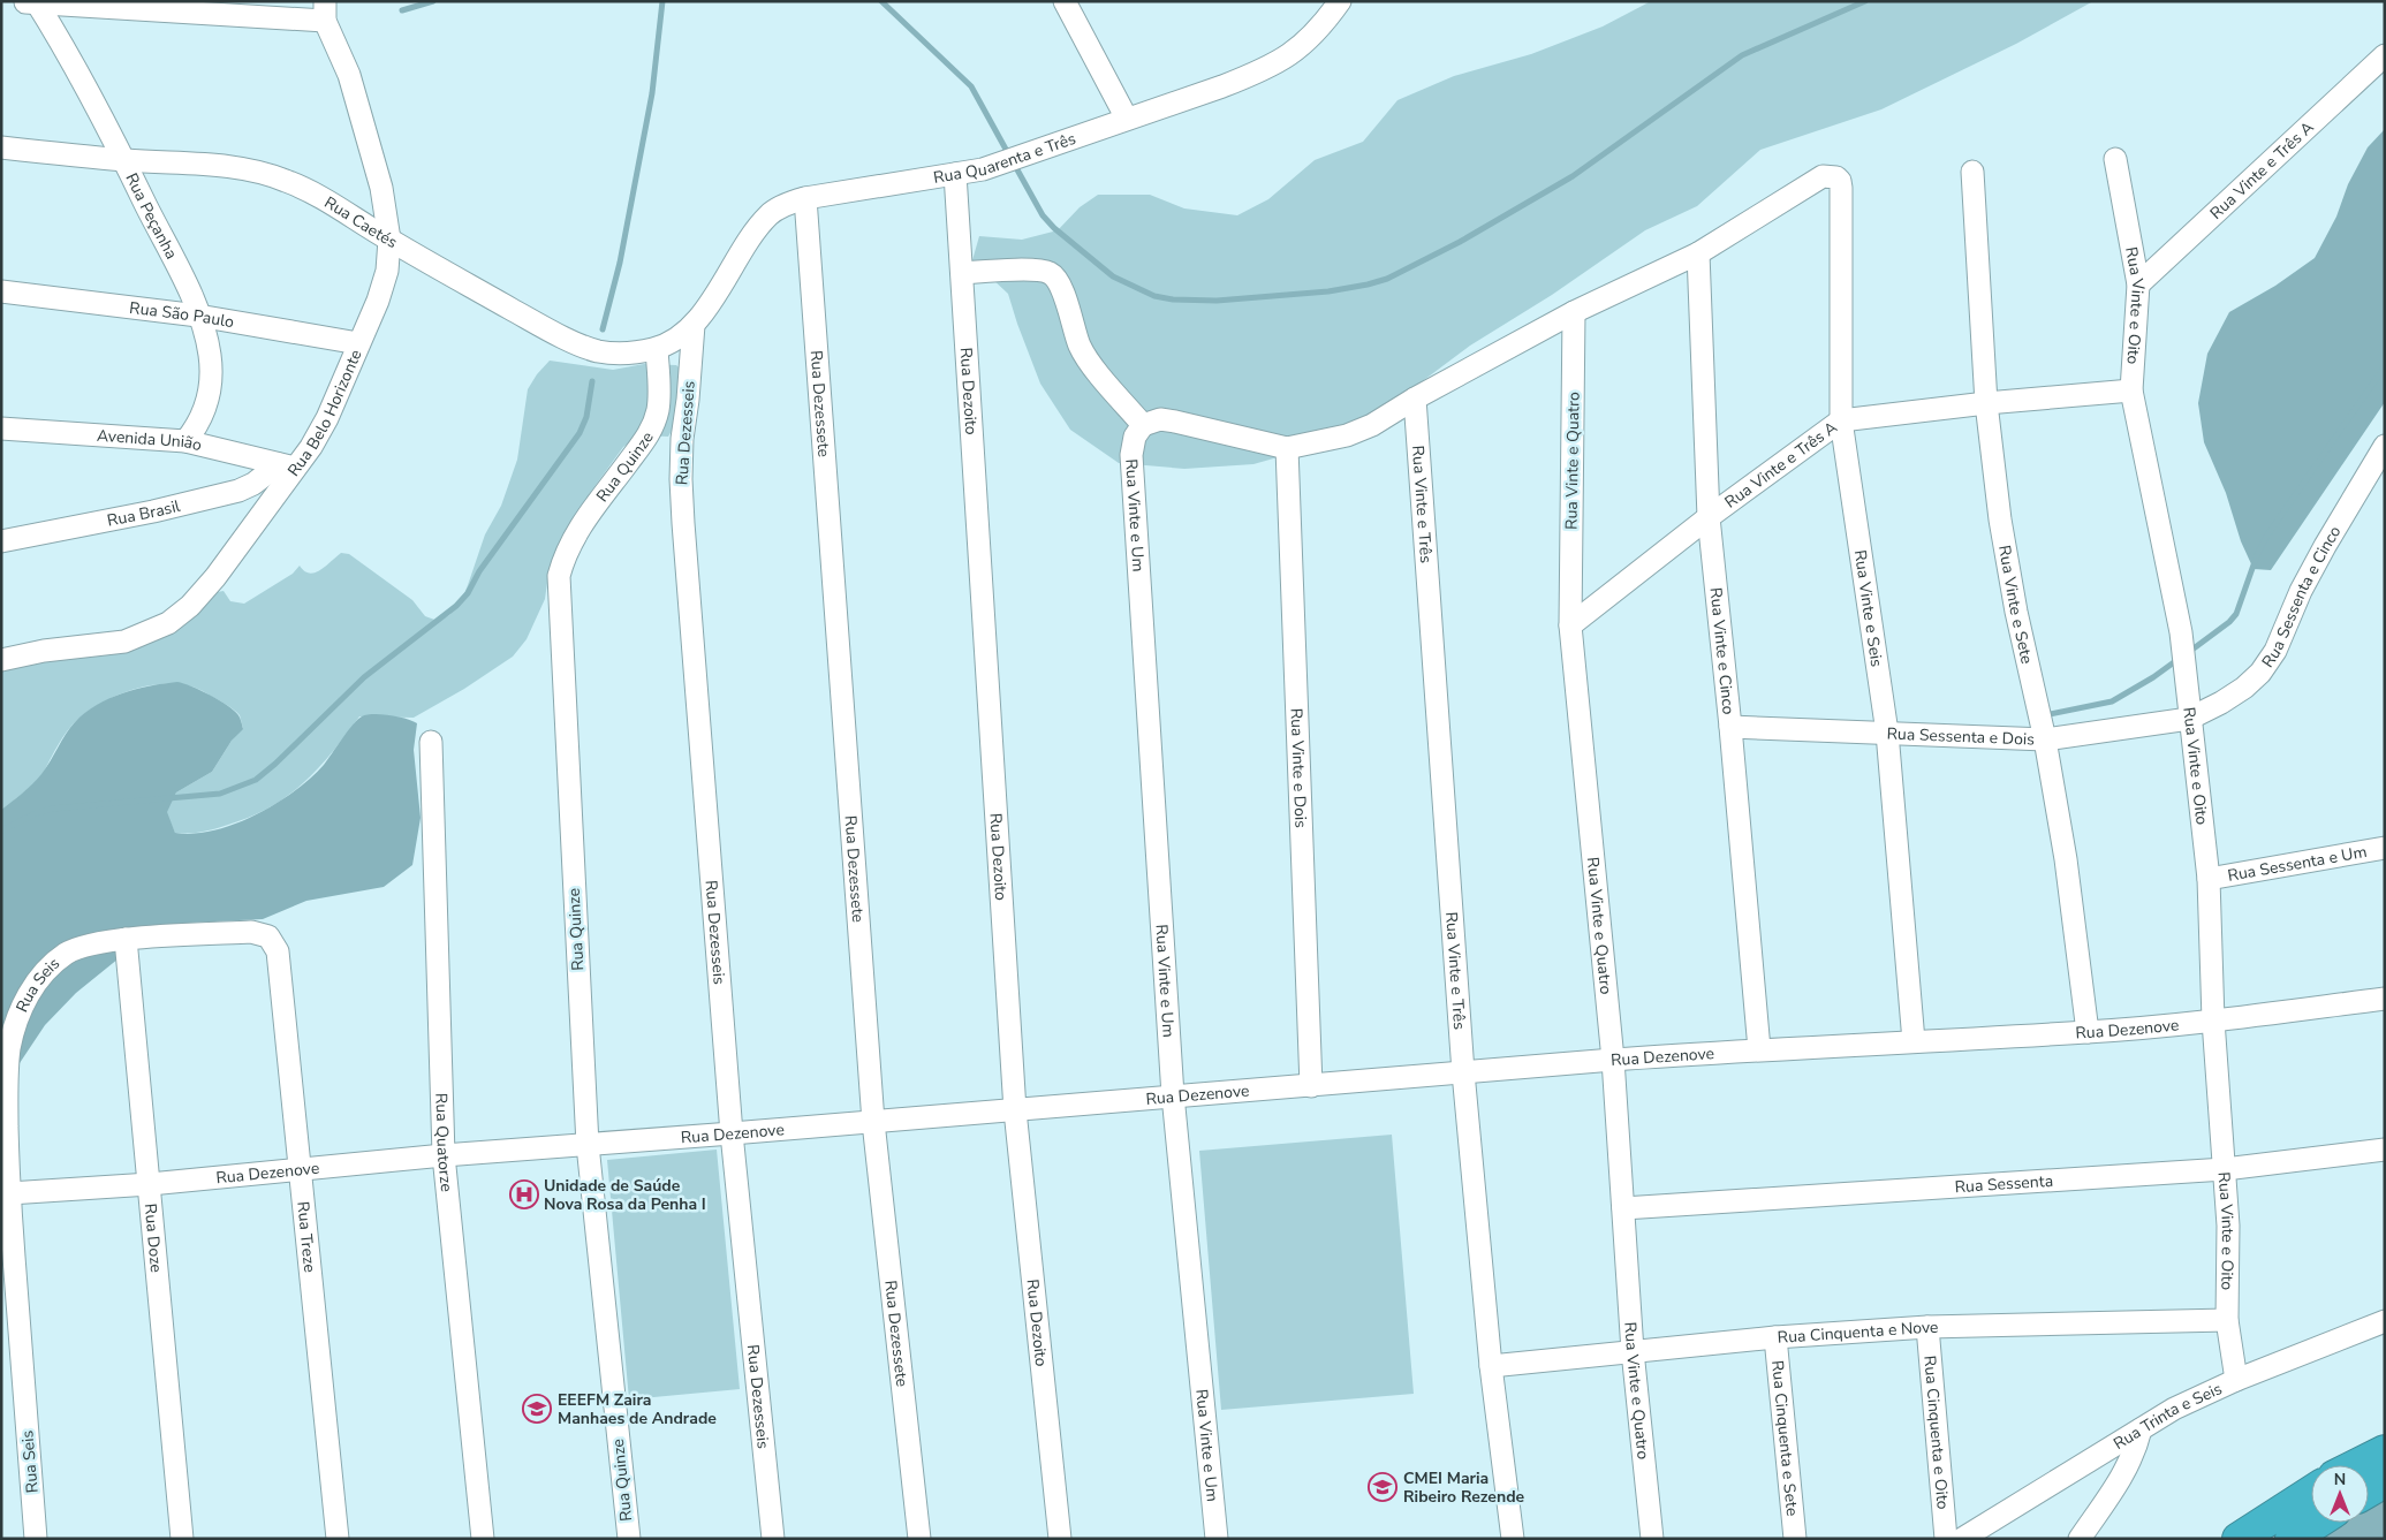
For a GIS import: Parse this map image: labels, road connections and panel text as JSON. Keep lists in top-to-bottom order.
{
  "streets": {
    "street": [
      "Rua Quarenta e Três",
      "Rua Vinte e Três A",
      "Rua Peçanha",
      "Rua Caetés",
      "Rua Vinte e Oito",
      "Rua São Paulo",
      "Rua Dezoito",
      "Rua Dezessete",
      "Rua Belo Horizonte",
      "Rua Dezesseis",
      "Avenida União",
      "Rua Vinte e Quatro",
      "Rua Quinze",
      "Rua Vinte e Três",
      "Rua Brasil",
      "Rua Vinte e Um",
      "Rua Sessenta e Cinco",
      "Rua Vinte e Sete",
      "Rua Vinte e Seis",
      "Rua Vinte e Cinco",
      "Rua Sessenta e Dois",
      "Rua Vinte e Dois",
      "Rua Sessenta e Um",
      "Rua Seis",
      "Rua Dezenove",
      "Rua Quatorze",
      "Rua Sessenta",
      "Rua Treze",
      "Rua Doze",
      "Rua Cinquenta e Nove",
      "Rua Trinta e Seis",
      "Rua Cinquenta e Oito",
      "Rua Cinquenta e Sete"
    ]
  },
  "crossings": [
    ["Rua Quarenta e Três", "Rua Caetés"],
    ["Rua Quarenta e Três", "Rua Dezoito"],
    ["Rua Quarenta e Três", "Rua Dezessete"],
    ["Rua Quarenta e Três", "Rua Dezesseis"],
    ["Rua Vinte e Três A", "Rua Vinte e Oito"],
    ["Rua Vinte e Três A", "Rua Vinte e Quatro"],
    ["Rua Vinte e Três A", "Rua Vinte e Sete"],
    ["Rua Vinte e Três A", "Rua Vinte e Seis"],
    ["Rua Vinte e Três A", "Rua Vinte e Cinco"],
    ["Rua Peçanha", "Rua Caetés"],
    ["Rua Peçanha", "Rua São Paulo"],
    ["Rua Peçanha", "Avenida União"],
    ["Rua Caetés", "Rua Belo Horizonte"],
    ["Rua Caetés", "Rua Dezesseis"],
    ["Rua Caetés", "Rua Quinze"],
    ["Rua Vinte e Oito", "Rua Sessenta e Cinco"],
    ["Rua Vinte e Oito", "Rua Sessenta e Dois"],
    ["Rua Vinte e Oito", "Rua Sessenta e Um"],
    ["Rua Vinte e Oito", "Rua Dezenove"],
    ["Rua Vinte e Oito", "Rua Sessenta"],
    ["Rua Vinte e Oito", "Rua Cinquenta e Nove"],
    ["Rua Vinte e Oito", "Rua Trinta e Seis"],
    ["Rua São Paulo", "Rua Belo Horizonte"],
    ["Rua Dezoito", "Rua Dezenove"],
    ["Rua Dezessete", "Rua Dezenove"],
    ["Rua Belo Horizonte", "Avenida União"],
    ["Rua Belo Horizonte", "Rua Brasil"],
    ["Rua Dezesseis", "Rua Dezenove"],
    ["Avenida União", "Rua Brasil"],
    ["Rua Vinte e Quatro", "Rua Dezenove"],
    ["Rua Vinte e Quatro", "Rua Sessenta"],
    ["Rua Vinte e Quatro", "Rua Cinquenta e Nove"],
    ["Rua Quinze", "Rua Dezenove"],
    ["Rua Vinte e Três", "Rua Dezenove"],
    ["Rua Vinte e Três", "Rua Cinquenta e Nove"],
    ["Rua Vinte e Um", "Rua Dezenove"],
    ["Rua Sessenta e Cinco", "Rua Sessenta e Dois"],
    ["Rua Vinte e Sete", "Rua Sessenta e Dois"],
    ["Rua Vinte e Sete", "Rua Dezenove"],
    ["Rua Vinte e Seis", "Rua Vinte e Cinco"],
    ["Rua Vinte e Seis", "Rua Sessenta e Dois"],
    ["Rua Vinte e Seis", "Rua Dezenove"],
    ["Rua Vinte e Cinco", "Rua Sessenta e Dois"],
    ["Rua Vinte e Cinco", "Rua Dezenove"],
    ["Rua Vinte e Dois", "Rua Dezenove"],
    ["Rua Seis", "Rua Dezenove"],
    ["Rua Seis", "Rua Treze"],
    ["Rua Seis", "Rua Doze"],
    ["Rua Dezenove", "Rua Quatorze"],
    ["Rua Dezenove", "Rua Treze"],
    ["Rua Dezenove", "Rua Doze"],
    ["Rua Cinquenta e Nove", "Rua Cinquenta e Oito"],
    ["Rua Cinquenta e Nove", "Rua Cinquenta e Sete"]
  ],
  "places": {
    "hospital": ["Unidade de Saúde Nova Rosa da Penha I"],
    "school or university": ["EEEFM Zaira Manhaes de Andrade", "CMEI Maria Ribeiro Rezende"]
  },
  "north": "top"
}
